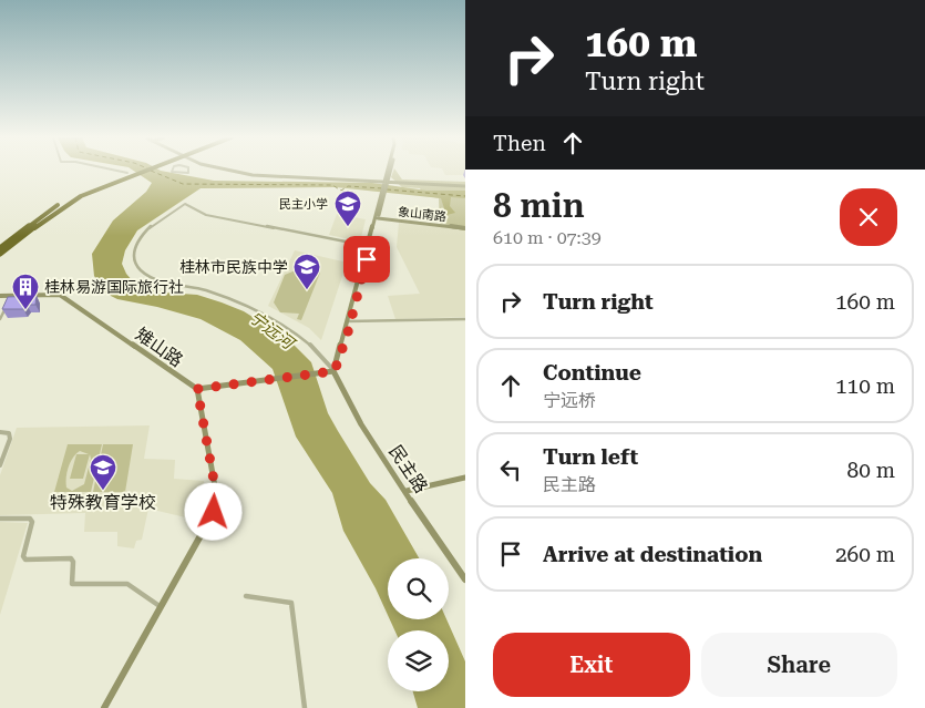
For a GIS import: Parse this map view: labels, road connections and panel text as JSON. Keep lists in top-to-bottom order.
{
  "streets": {
    "street": ["象山南路", "雉山路", "民主路"]
  },
  "water": ["宁远河"],
  "places": {
    "school or university": ["民主小学", "桂林市民族中学", "特殊教育学校"],
    "building": ["桂林易游国际旅行社"]
  },
  "page": {
    "turn": ["160 m", "Turn right"],
    "then": "Then",
    "heading": ["8 min", "610 m · 07:39"],
    "list": [
      {
        "name": "Turn right",
        "value": "160 m"
      },
      {
        "name": "Continue",
        "note": "宁远桥",
        "value": "110 m"
      },
      {
        "name": "Turn left",
        "note": "民主路",
        "value": "80 m"
      },
      {
        "name": "Arrive at destination",
        "value": "260 m"
      }
    ],
    "buttons": ["Exit", "Share"]
  }
}
